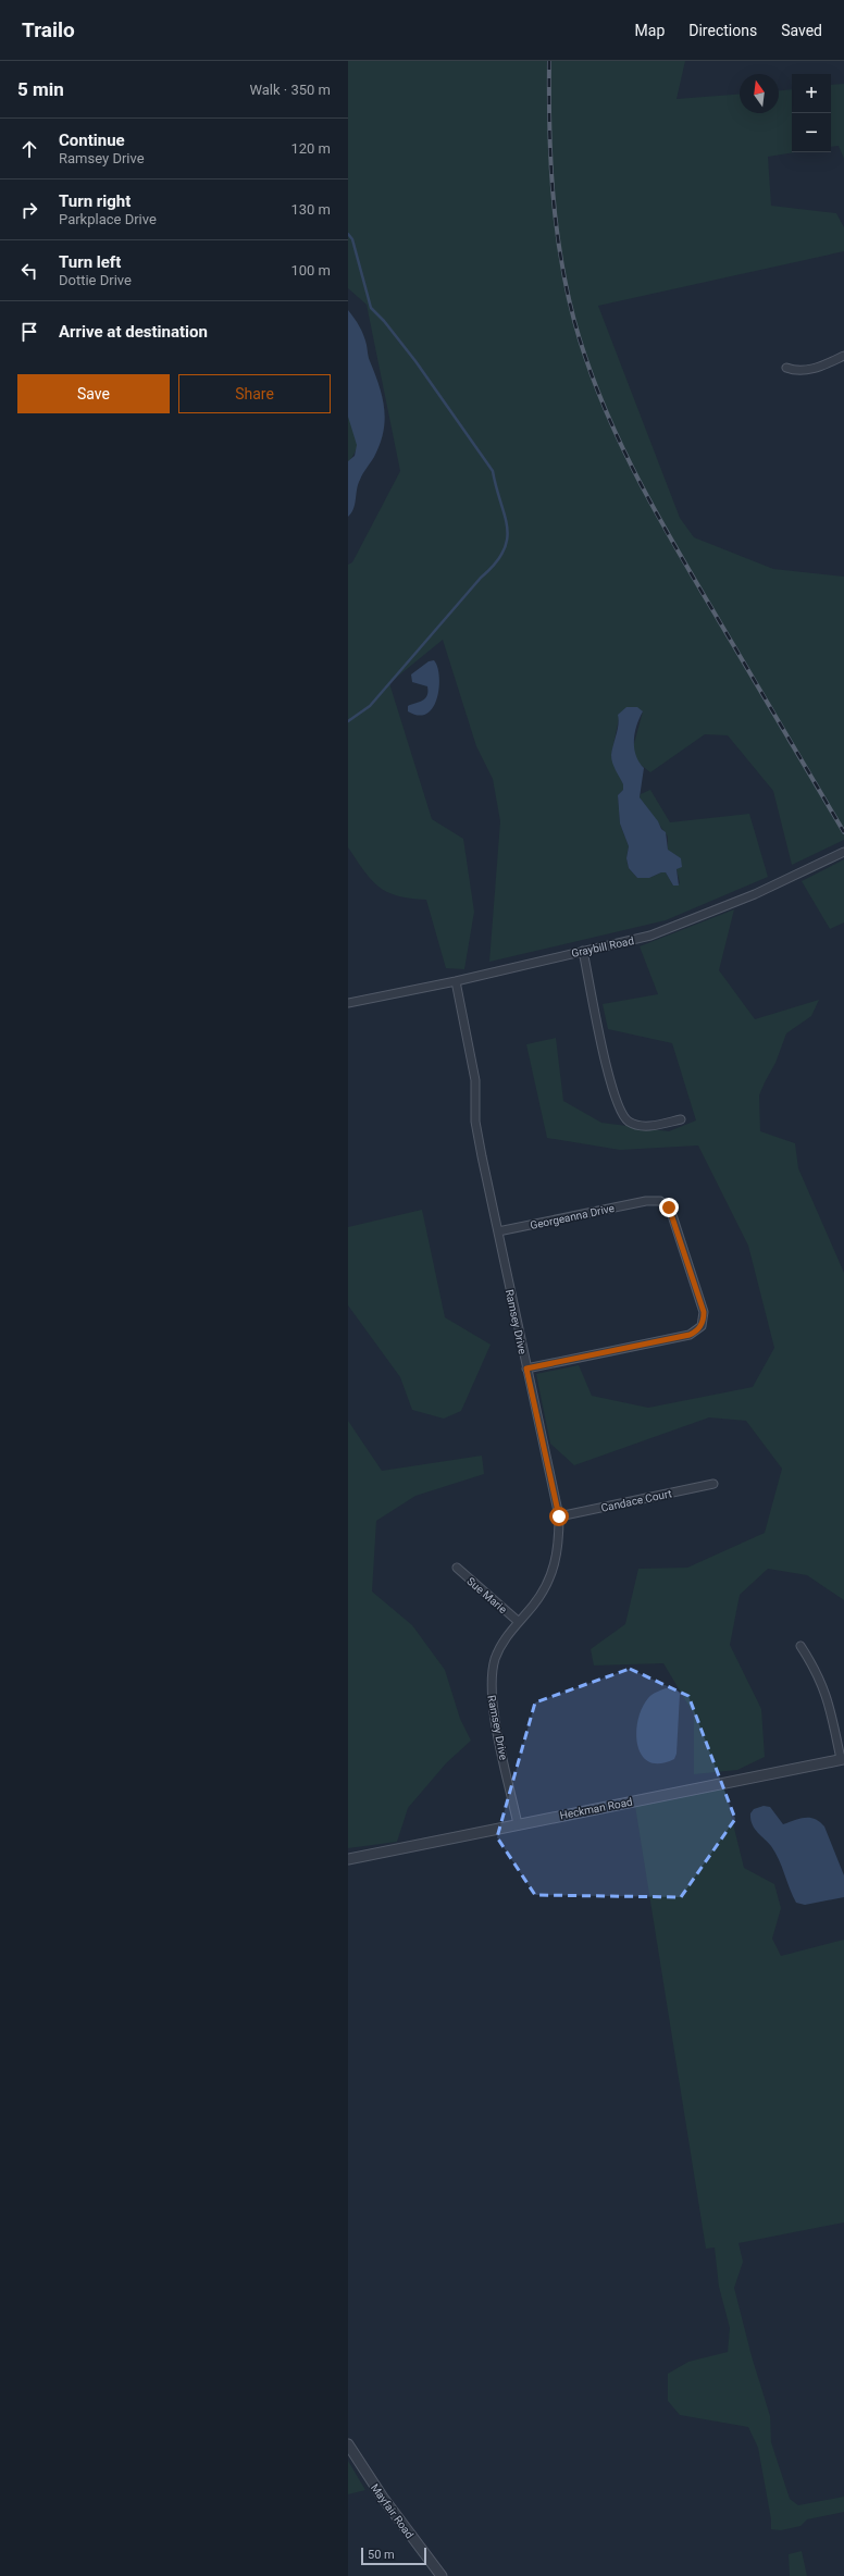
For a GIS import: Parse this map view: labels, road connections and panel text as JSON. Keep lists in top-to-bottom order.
{
  "streets": {
    "street": [
      "Graybill Road",
      "Georgeanna Drive",
      "Ramsey Drive",
      "Candace Court",
      "Sue Marie",
      "Heckman Road",
      "Mayfair Road"
    ]
  },
  "crossings": [
    ["Graybill Road", "Ramsey Drive"],
    ["Georgeanna Drive", "Ramsey Drive"],
    ["Ramsey Drive", "Candace Court"],
    ["Ramsey Drive", "Sue Marie"],
    ["Ramsey Drive", "Heckman Road"]
  ],
  "scale_bar": "50 m",
  "north": "top",
  "page": {
    "header": "Trailo",
    "nav": ["Map", "Directions", "Saved"],
    "heading": ["5 min", "Walk · 350 m"],
    "map_buttons": ["+", "−"],
    "list": [
      ["Continue", "Ramsey Drive", "120 m"],
      ["Turn right", "Parkplace Drive", "130 m"],
      ["Turn left", "Dottie Drive", "100 m"],
      "Arrive at destination"
    ],
    "buttons": ["Save", "Share"],
    "scale": "50 m"
  }
}
